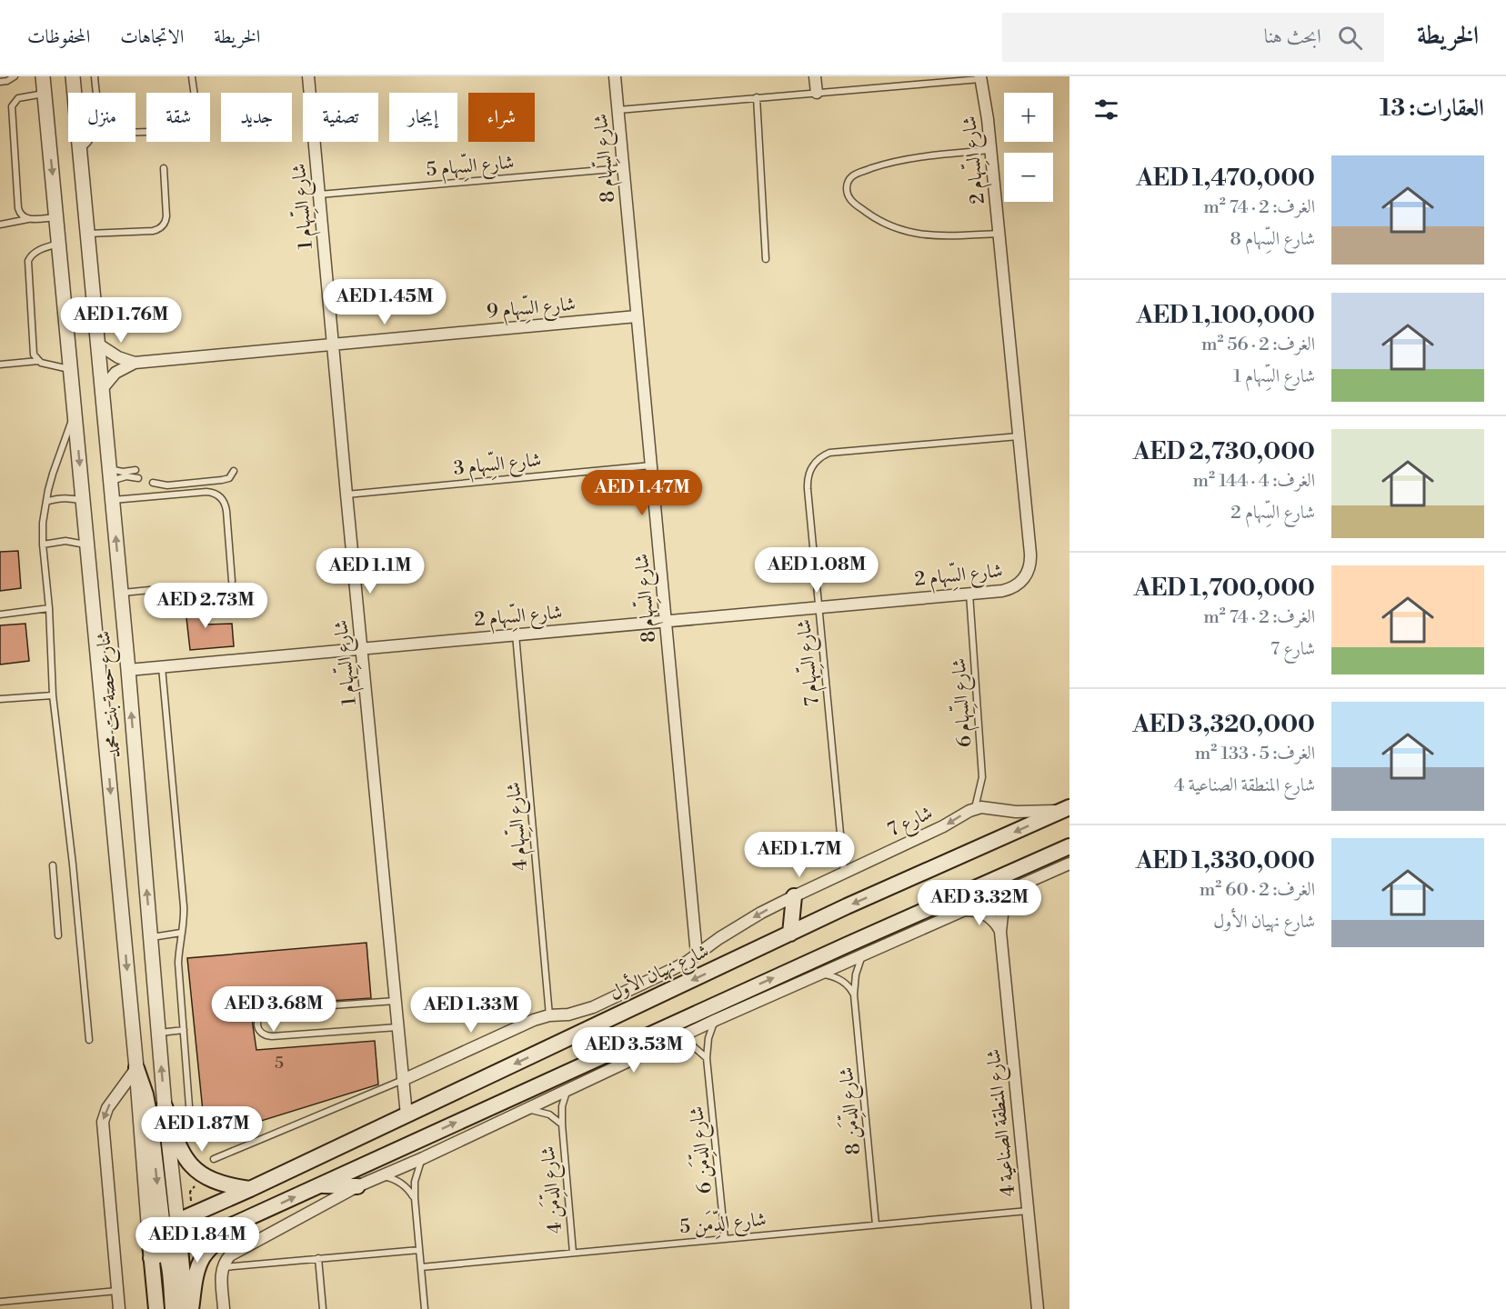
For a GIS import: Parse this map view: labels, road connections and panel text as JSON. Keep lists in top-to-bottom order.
{
  "streets": {
    "main road": ["شارع حصة بنت محمد", "شارع نهيان الأول"],
    "street": [
      "شارع السِّهام 8",
      "شارع السِّهام 2",
      "شارع السِّهام 1",
      "شارع السِّهام 9",
      "شارع 7",
      "شارع المنطقة الصناعية 4"
    ],
    "lane": [
      "شارع السِّهام 5",
      "شارع السِّهام 3",
      "شارع السِّهام 7",
      "شارع السِّهام 6",
      "شارع السِّهام 4",
      "شارع الدِّمَن 8",
      "شارع الدِّمَن 6",
      "شارع الدِّمَن 4",
      "شارع الدِّمَن 5"
    ]
  },
  "crossings": [
    ["شارع السِّهام 8", "شارع السِّهام 2"],
    ["شارع السِّهام 8", "شارع السِّهام 5"],
    ["شارع السِّهام 8", "شارع السِّهام 9"],
    ["شارع السِّهام 8", "شارع السِّهام 3"],
    ["شارع السِّهام 8", "شارع 7"],
    ["شارع السِّهام 2", "شارع السِّهام 1"],
    ["شارع السِّهام 2", "شارع السِّهام 7"],
    ["شارع السِّهام 2", "شارع حصة بنت محمد"],
    ["شارع السِّهام 2", "شارع السِّهام 6"],
    ["شارع السِّهام 2", "شارع السِّهام 4"],
    ["شارع السِّهام 5", "شارع السِّهام 1"],
    ["شارع السِّهام 1", "شارع السِّهام 9"],
    ["شارع السِّهام 1", "شارع السِّهام 3"],
    ["شارع السِّهام 1", "شارع 7"],
    ["شارع السِّهام 1", "شارع نهيان الأول"],
    ["شارع السِّهام 9", "شارع حصة بنت محمد"],
    ["شارع السِّهام 7", "شارع 7"],
    ["شارع حصة بنت محمد", "شارع نهيان الأول"],
    ["شارع السِّهام 6", "شارع 7"],
    ["شارع 7", "شارع السِّهام 4"],
    ["شارع الدِّمَن 8", "شارع الدِّمَن 5"],
    ["شارع المنطقة الصناعية 4", "شارع الدِّمَن 5"],
    ["شارع الدِّمَن 6", "شارع الدِّمَن 5"],
    ["شارع الدِّمَن 4", "شارع الدِّمَن 5"]
  ],
  "house_numbers": ["5"],
  "page": {
    "header": "الخريطة",
    "search": "ابحث هنا",
    "nav": ["الخريطة", "الاتجاهات", "المحفوظات"],
    "heading": "العقارات: 13",
    "map_buttons": ["+", "−"],
    "chip": [
      "شراء",
      "إيجار",
      "تصفية",
      "جديد",
      "شقة",
      "منزل"
    ],
    "list": [
      {
        "name": "AED 1,470,000",
        "note": "الغرف: 2 · 74 m² · شارع السِّهام 8"
      },
      {
        "name": "AED 1,100,000",
        "note": "الغرف: 2 · 56 m² · شارع السِّهام 1"
      },
      {
        "name": "AED 2,730,000",
        "note": "الغرف: 4 · 144 m² · شارع السِّهام 2"
      },
      {
        "name": "AED 1,700,000",
        "note": "الغرف: 2 · 74 m² · شارع 7"
      },
      {
        "name": "AED 3,320,000",
        "note": "الغرف: 5 · 133 m² · شارع المنطقة الصناعية 4"
      },
      {
        "name": "AED 1,330,000",
        "note": "الغرف: 2 · 60 m² · شارع نهيان الأول"
      }
    ],
    "price": [
      "AED 1.45M",
      "AED 1.76M",
      "AED 1.47M",
      "AED 1.08M",
      "AED 1.1M",
      "AED 2.73M",
      "AED 1.7M",
      "AED 3.32M",
      "AED 3.68M",
      "AED 1.33M",
      "AED 3.53M",
      "AED 1.87M",
      "AED 1.84M"
    ]
  }
}
